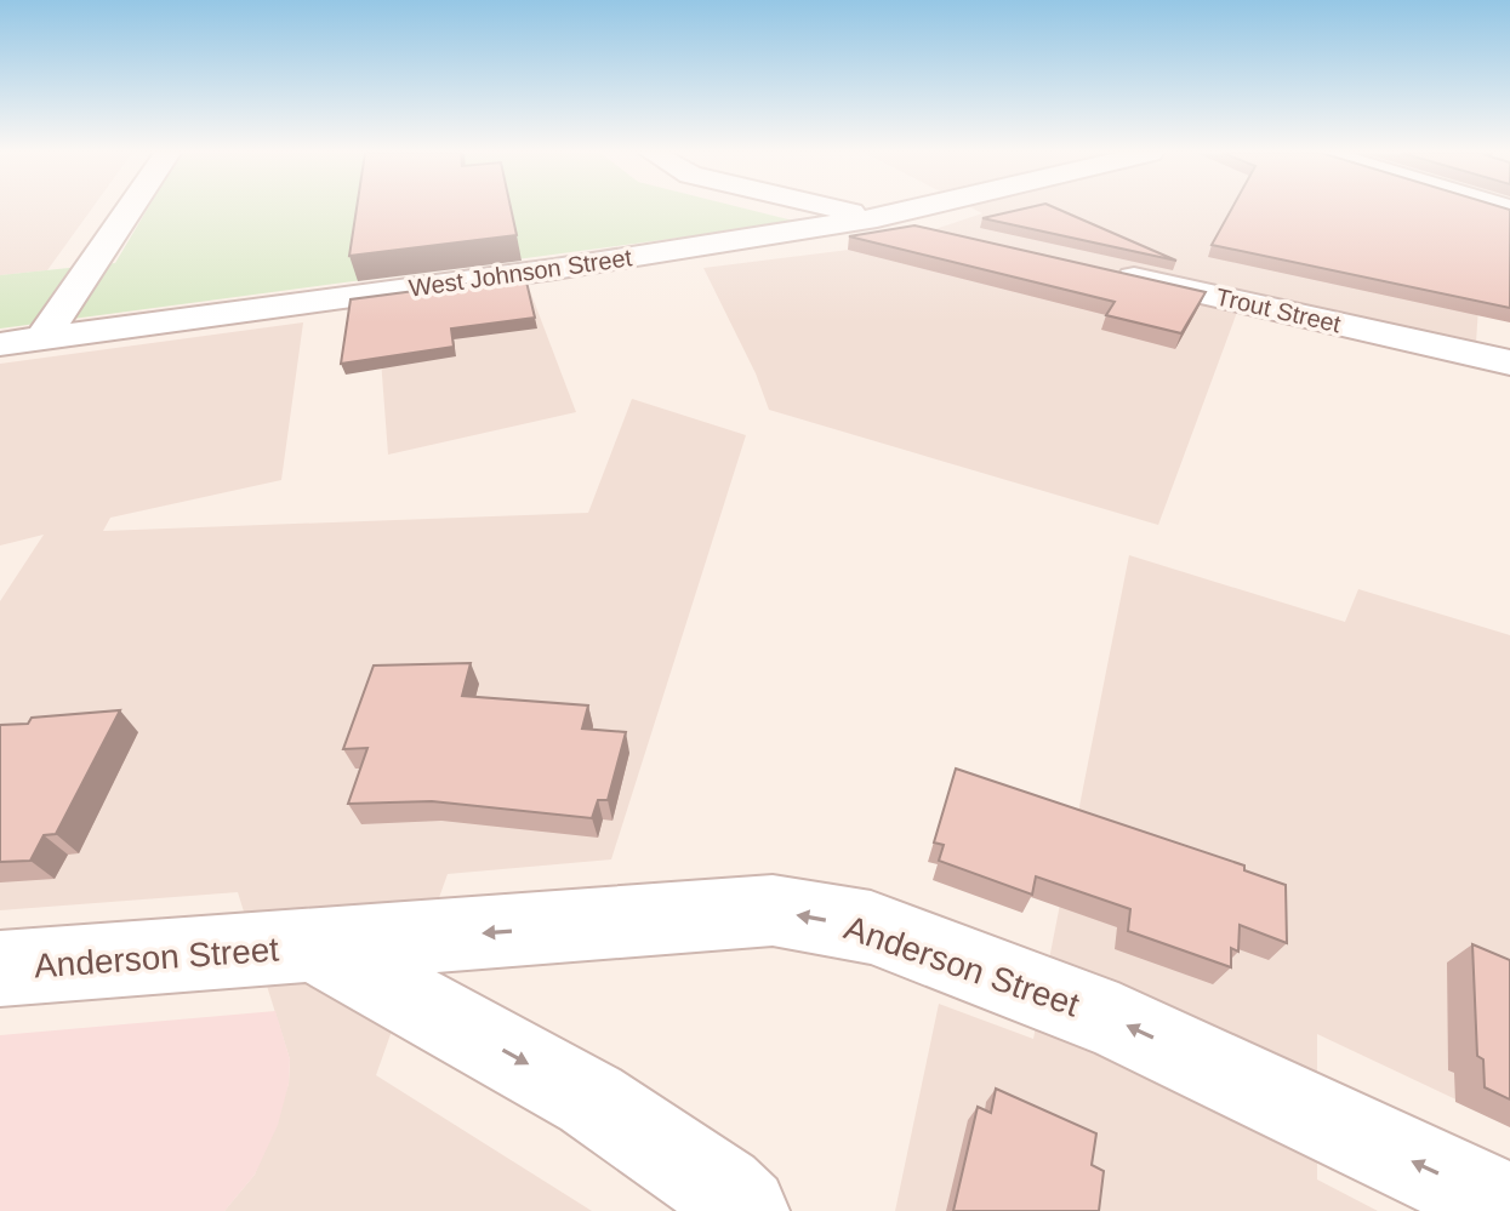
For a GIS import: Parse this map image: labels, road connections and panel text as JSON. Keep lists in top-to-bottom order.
{
  "streets": {
    "street": ["West Johnson Street", "Trout Street", "Anderson Street"]
  }
}
